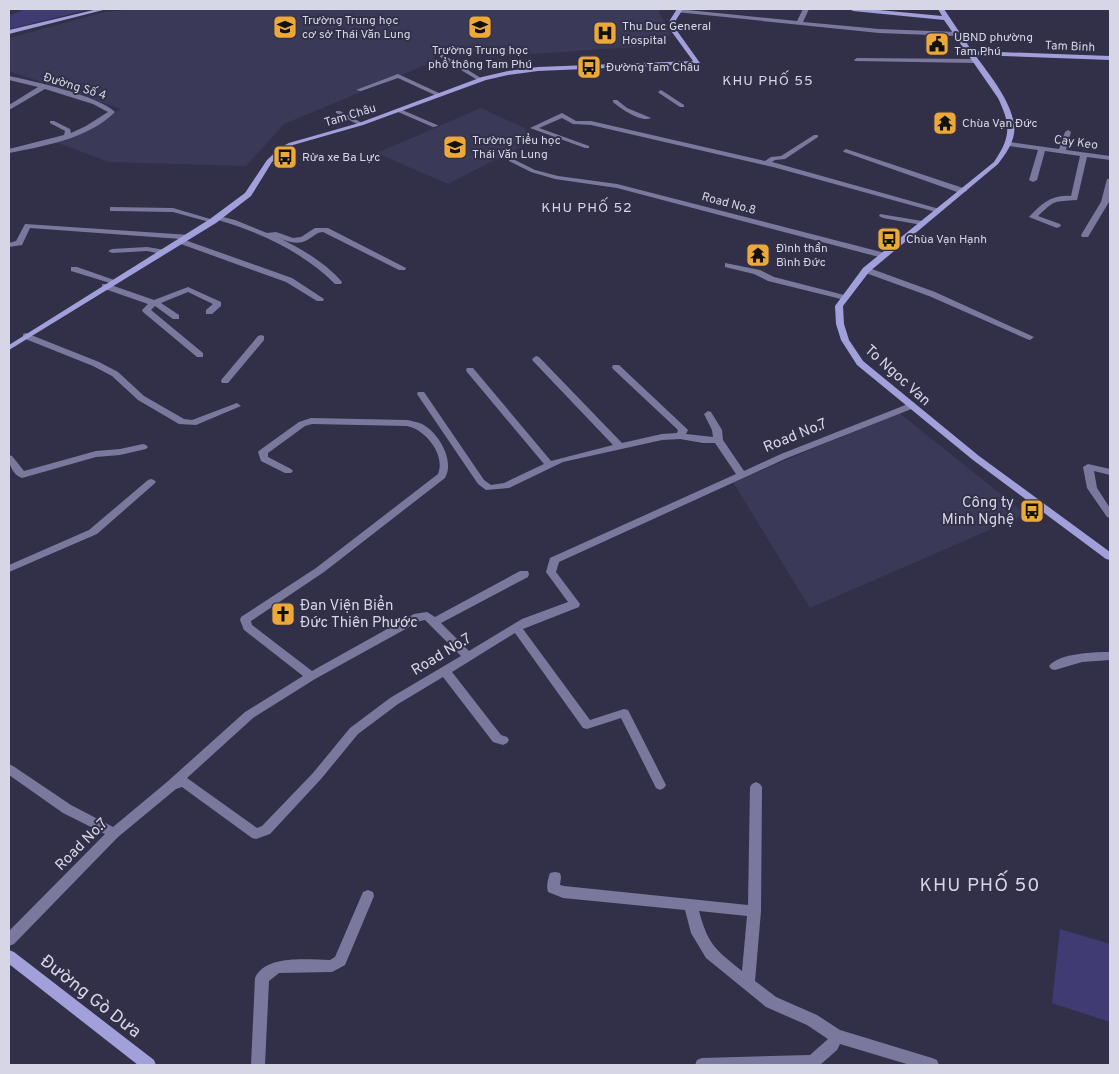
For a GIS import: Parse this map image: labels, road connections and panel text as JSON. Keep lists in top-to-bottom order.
{
  "streets": {
    "street": [
      "Tam Binh",
      "Đường Số 4",
      "Tam Châu",
      "Cay Keo",
      "Road No.8",
      "To Ngoc Van",
      "Road No.7",
      "Đường Gò Dưa"
    ]
  },
  "crossings": [
    ["Cay Keo", "To Ngoc Van"],
    ["Road No.8", "To Ngoc Van"],
    ["To Ngoc Van", "Road No.7"]
  ],
  "districts": ["KHU PHỐ 55", "KHU PHỐ 52", "KHU PHỐ 50"],
  "places": {
    "school or university": ["Trường Trung học cơ sở Thái Văn Lung", "Trường Trung học phổ thông Tam Phú", "Trường Tiểu học Thái Văn Lung"],
    "hospital": ["Thu Duc General Hospital"],
    "public building": ["UBND phường Tam Phú"],
    "bus stop": [
      "Đường Tam Châu",
      "Rửa xe Ba Lực",
      "Chùa Vạn Hạnh",
      "Công ty Minh Nghệ"
    ],
    "temple": ["Chùa Vạn Đức", "Đình thần Bình Đức"],
    "church": ["Đan Viện Biển Đức Thiên Phước"]
  }
}
